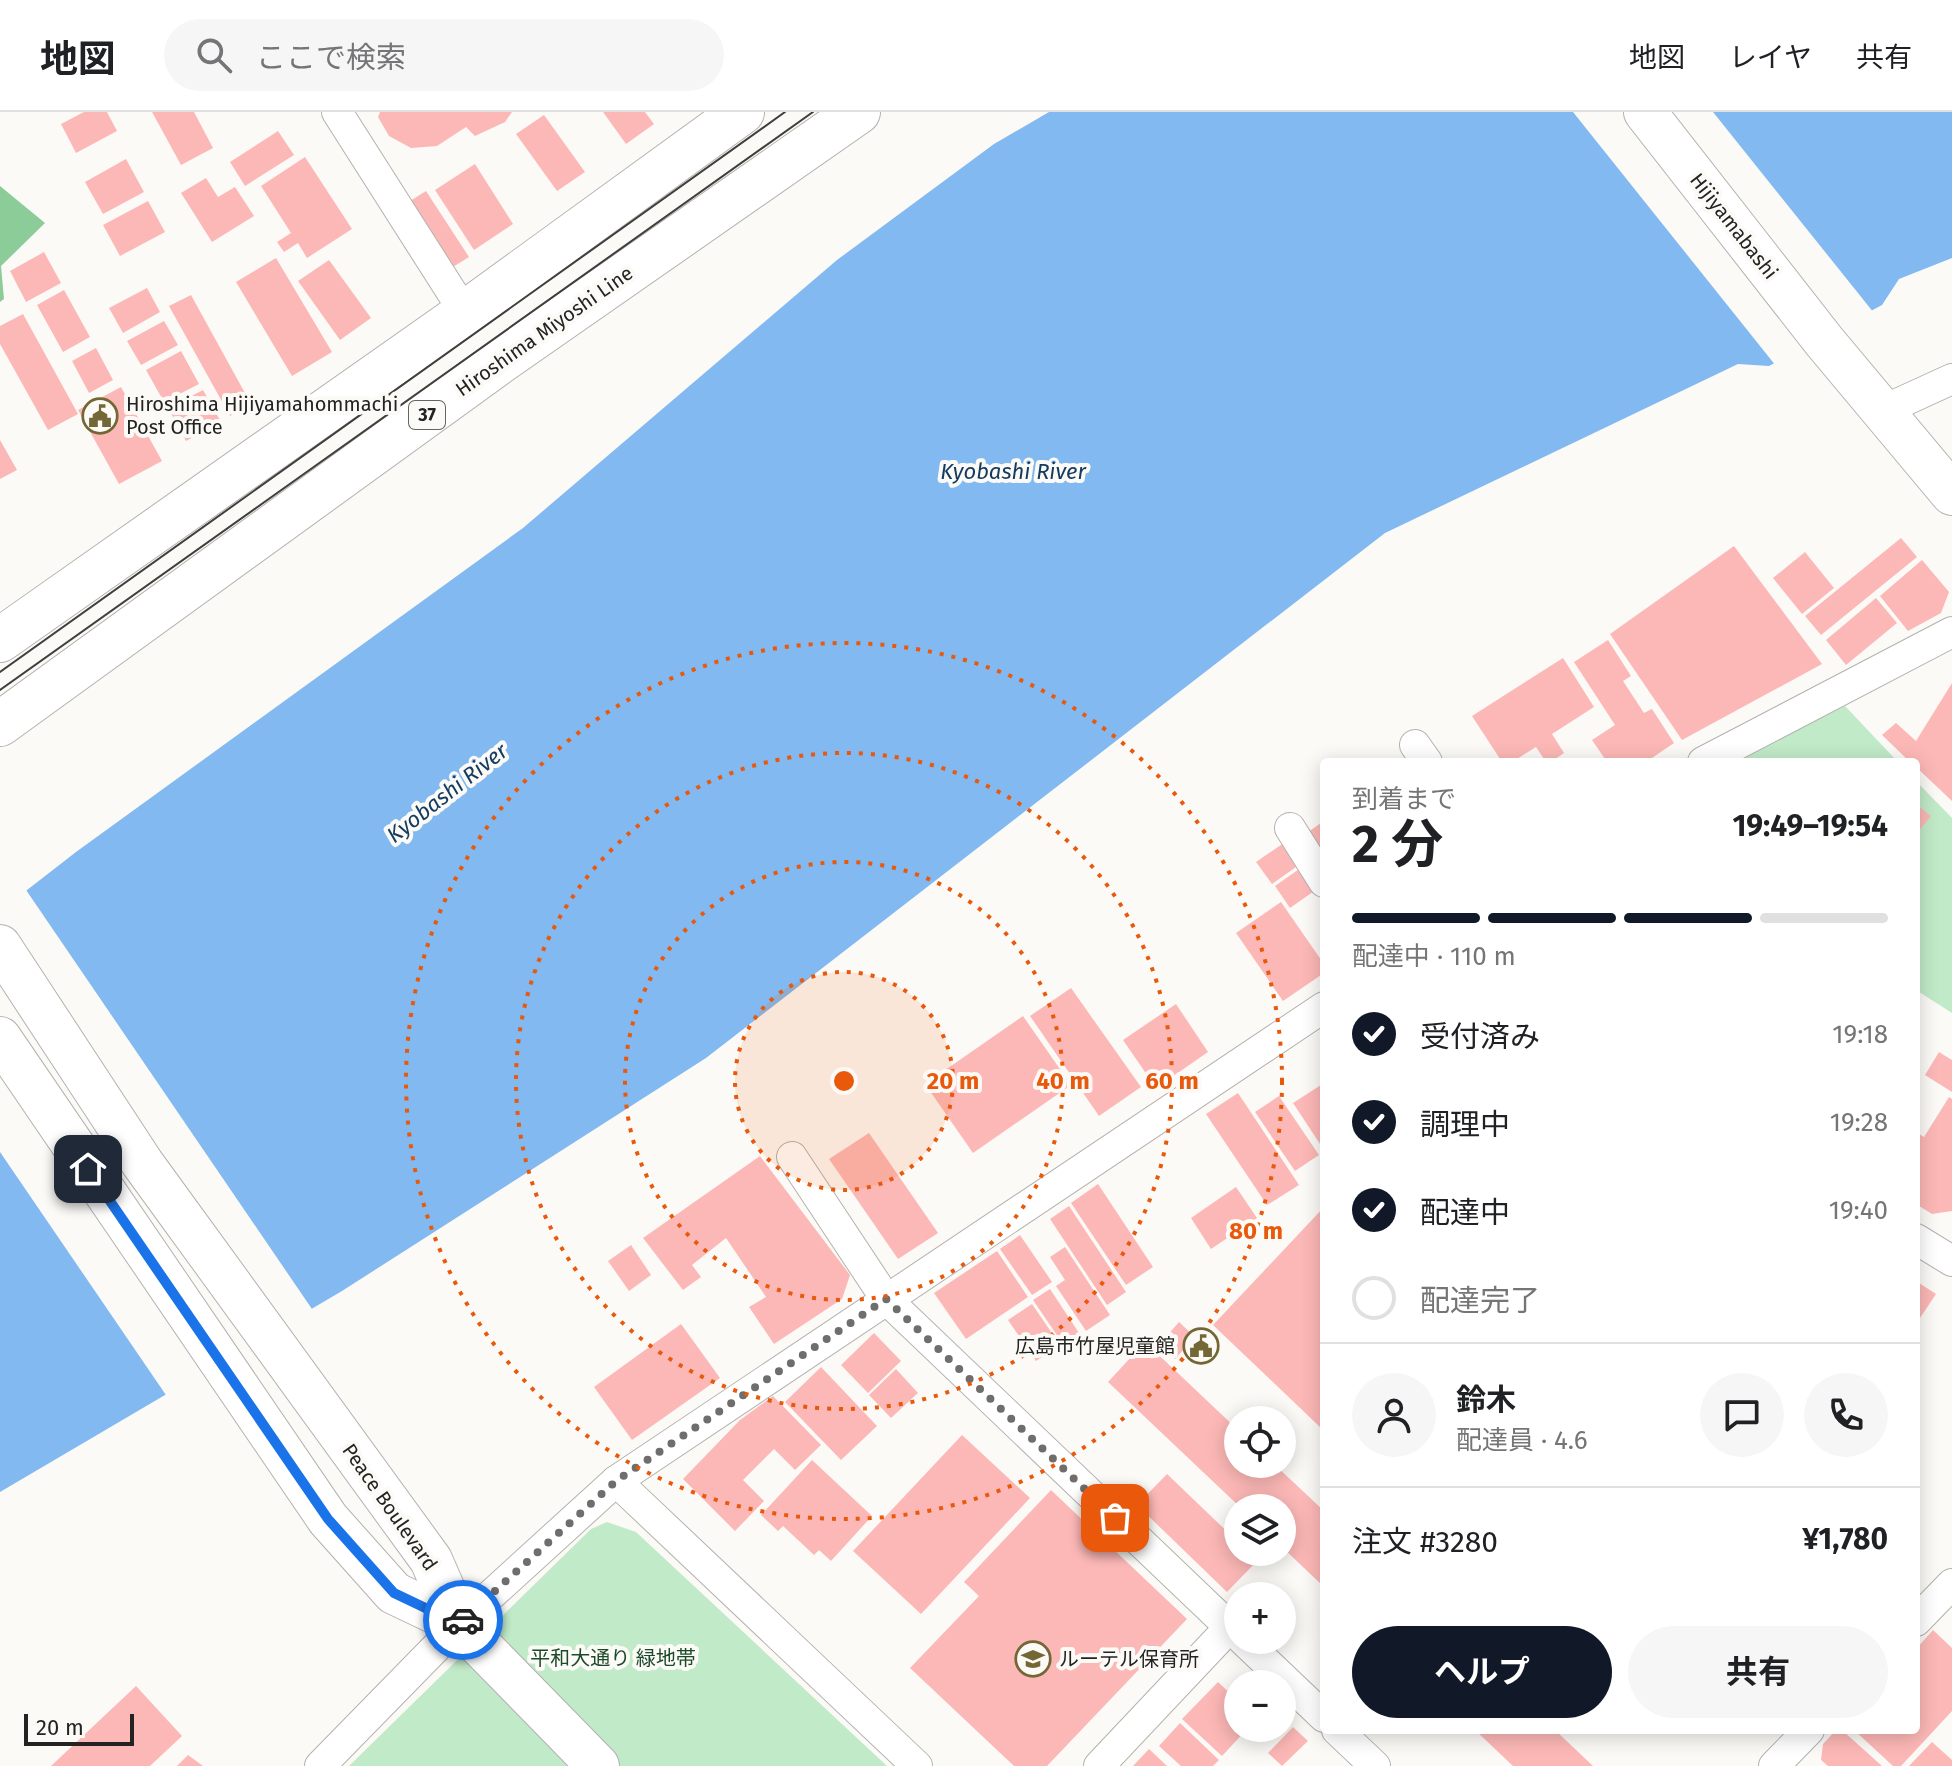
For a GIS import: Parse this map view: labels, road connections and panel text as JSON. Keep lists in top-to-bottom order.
{
  "streets": {
    "main road": ["Hiroshima Miyoshi Line", "37"],
    "street": ["Hijiyamabashi", "Peace Boulevard"]
  },
  "water": ["Kyobashi River"],
  "parks": ["平和大通り 緑地帯"],
  "places": {
    "public building": ["Hiroshima Hijiyamahommachi Post Office", "広島市竹屋児童館"],
    "school or university": ["ルーテル保育所"]
  },
  "scale_bar": "20 m",
  "page": {
    "header": "地図",
    "search": "ここで検索",
    "nav": ["地図", "レイヤ", "共有"],
    "heading": ["2 分", "到着まで", "19:49–19:54"],
    "panel": [
      "鈴木",
      "配達員 · 4.6",
      "注文 #3280",
      "¥1,780"
    ],
    "bar": "配達中 · 110 m",
    "list": [
      ["受付済み", "19:18"],
      ["調理中", "19:28"],
      ["配達中", "19:40"],
      "配達完了"
    ],
    "map_buttons": ["+", "−"],
    "buttons": ["ヘルプ", "共有"],
    "scale": "20 m"
  },
  "rings": [
    "20 m",
    "40 m",
    "60 m",
    "80 m"
  ]
}
